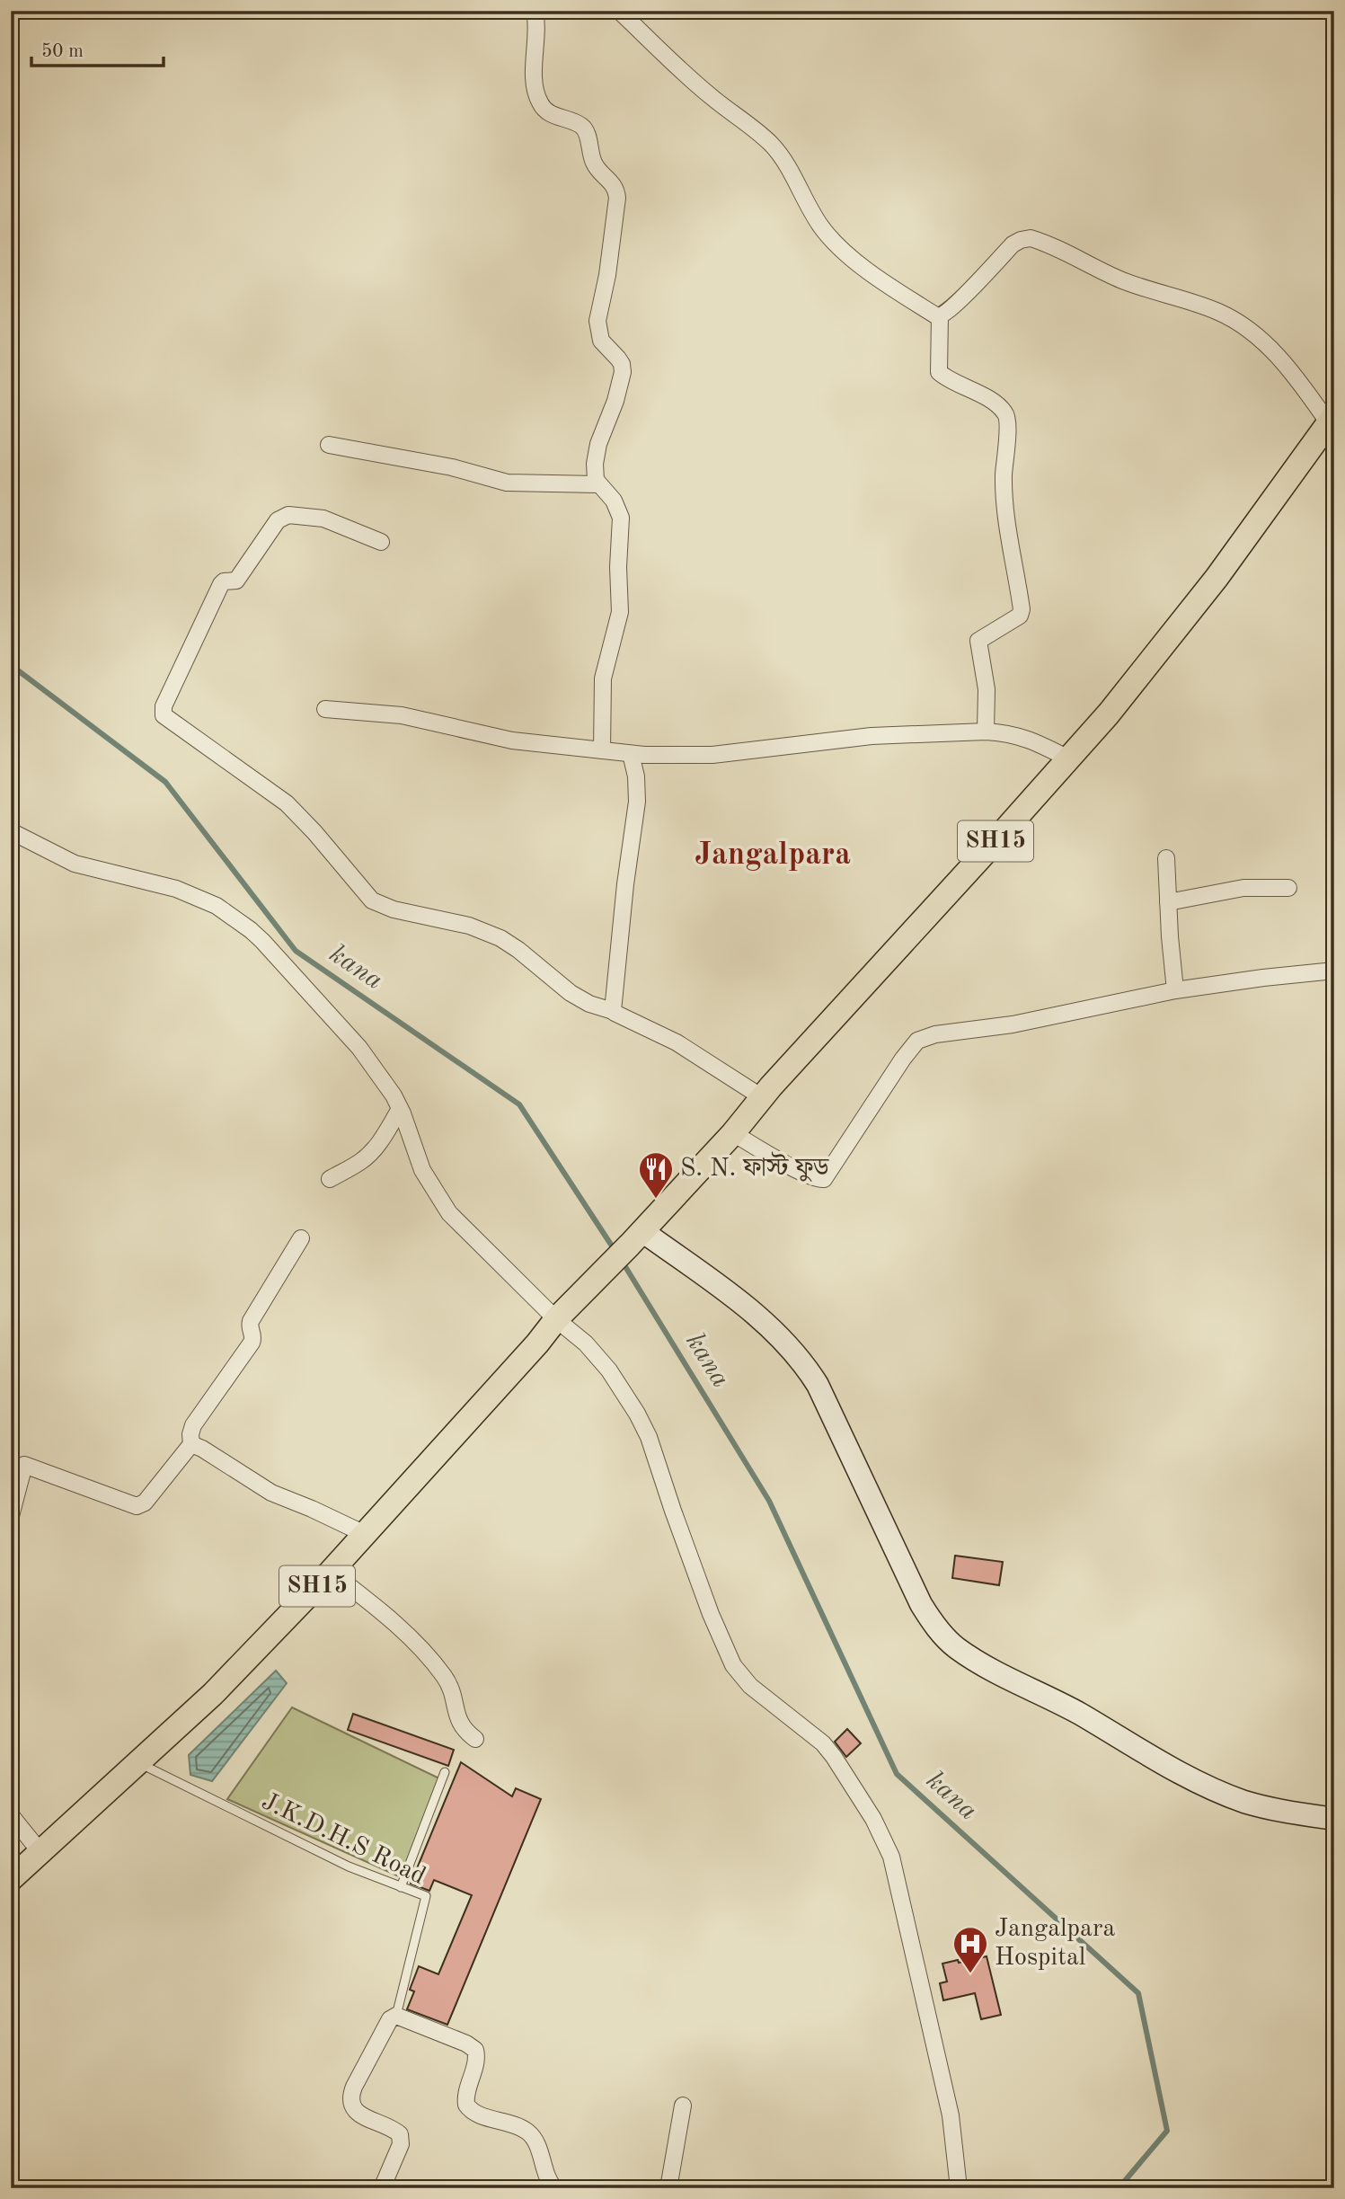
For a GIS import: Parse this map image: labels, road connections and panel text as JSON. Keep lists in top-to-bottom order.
{
  "streets": {
    "main road": ["SH15"],
    "lane": ["J.K.D.H.S Road"]
  },
  "crossings": [
    ["SH15", "J.K.D.H.S Road"]
  ],
  "districts": ["Jangalpara"],
  "water": ["kana"],
  "places": {
    "restaurant": ["S. N. ফাস্ট ফুড"],
    "hospital": ["Jangalpara Hospital"]
  },
  "scale_bar": "50 m"
}
